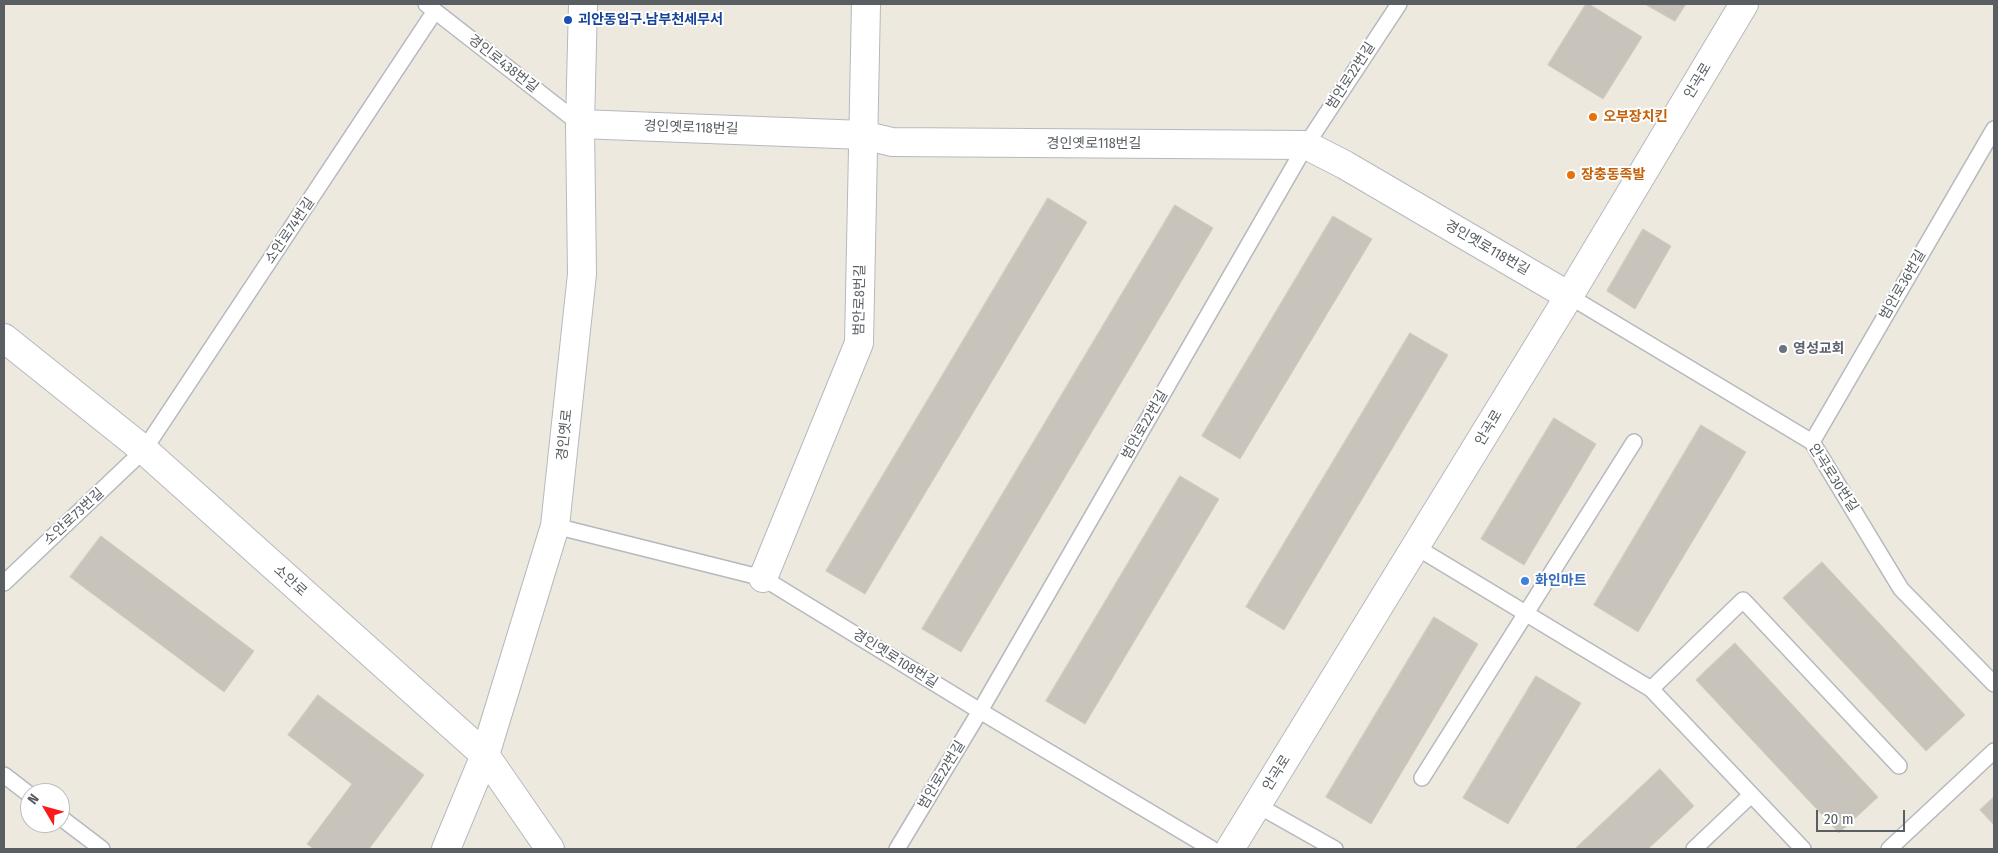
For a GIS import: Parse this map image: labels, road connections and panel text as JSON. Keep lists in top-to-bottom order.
{
  "streets": {
    "street": [
      "안곡로",
      "경인옛로118번길",
      "범안로8번길",
      "경인옛로",
      "소안로"
    ],
    "lane": [
      "경인로438번길",
      "범안로22번길",
      "소안로74번길",
      "범안로36번길",
      "안곡로30번길",
      "소안로73번길",
      "경인옛로108번길"
    ]
  },
  "crossings": [
    ["경인로438번길", "경인옛로118번길"],
    ["경인로438번길", "소안로74번길"],
    ["경인로438번길", "경인옛로"],
    ["범안로22번길", "경인옛로118번길"],
    ["범안로22번길", "경인옛로108번길"],
    ["안곡로", "경인옛로118번길"],
    ["안곡로", "안곡로30번길"],
    ["경인옛로118번길", "범안로8번길"],
    ["경인옛로118번길", "경인옛로"],
    ["경인옛로118번길", "안곡로30번길"],
    ["소안로74번길", "소안로73번길"],
    ["소안로74번길", "소안로"],
    ["범안로36번길", "안곡로30번길"],
    ["범안로8번길", "경인옛로108번길"],
    ["경인옛로", "소안로"],
    ["경인옛로", "경인옛로108번길"],
    ["소안로73번길", "소안로"]
  ],
  "places": [
    "괴안동입구.남부천세무서",
    "오부장치킨",
    "장충동족발",
    "영성교회",
    "화인마트"
  ],
  "scale_bar": "20 m",
  "north": "top left"
}
